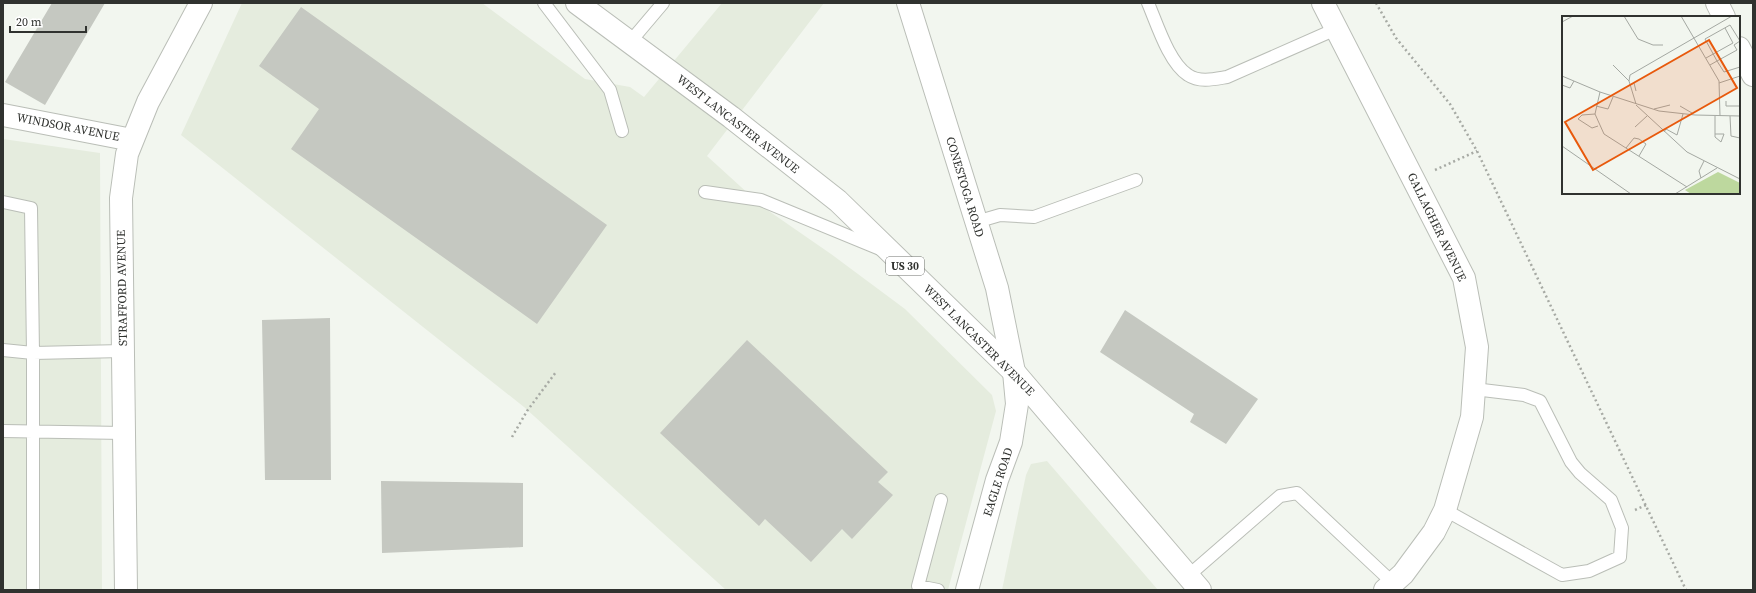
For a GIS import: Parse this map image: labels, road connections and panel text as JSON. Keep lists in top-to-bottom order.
{
  "streets": {
    "main road": [
      "WEST LANCASTER AVENUE",
      "WINDSOR AVENUE",
      "CONESTOGA ROAD",
      "GALLAGHER AVENUE",
      "US 30",
      "STRAFFORD AVENUE",
      "EAGLE ROAD"
    ]
  },
  "crossings": [
    ["WEST LANCASTER AVENUE", "CONESTOGA ROAD"],
    ["WEST LANCASTER AVENUE", "EAGLE ROAD"],
    ["WINDSOR AVENUE", "STRAFFORD AVENUE"],
    ["CONESTOGA ROAD", "EAGLE ROAD"]
  ],
  "scale_bar": "20 m"
}
